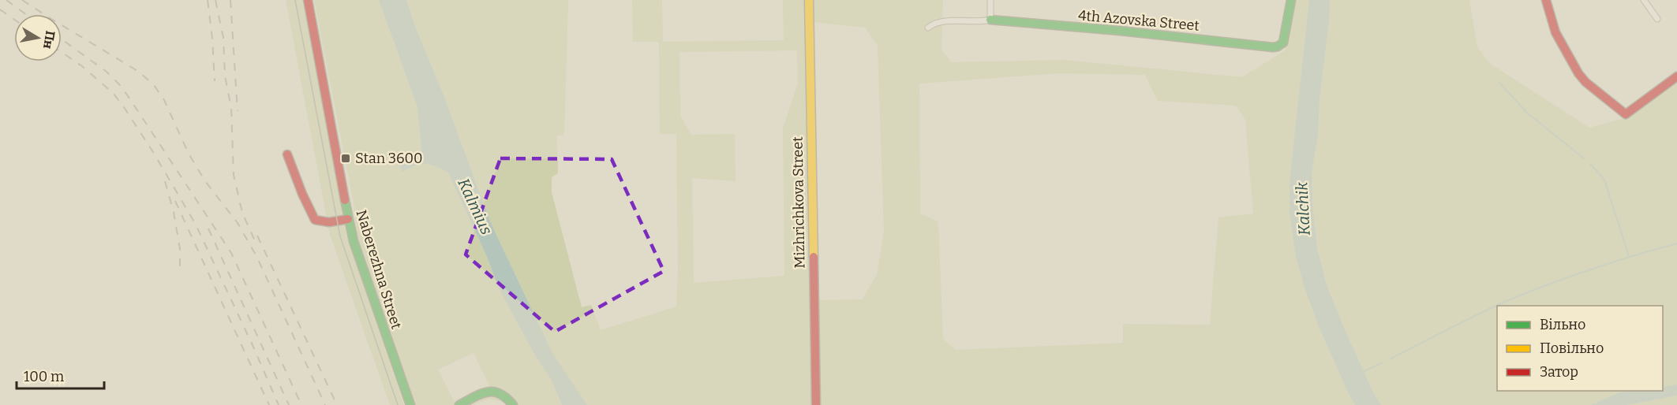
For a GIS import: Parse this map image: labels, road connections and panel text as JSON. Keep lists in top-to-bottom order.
{
  "streets": {
    "main road": ["4th Azovska Street", "Mizhrichkova Street", "Naberezhna Street"]
  },
  "water": ["Kalmius", "Kalchik"],
  "places": {
    "transit": ["Stan 3600"]
  },
  "legend": ["Вільно", "Повільно", "Затор"],
  "scale_bar": "100 m",
  "north": "right"
}
